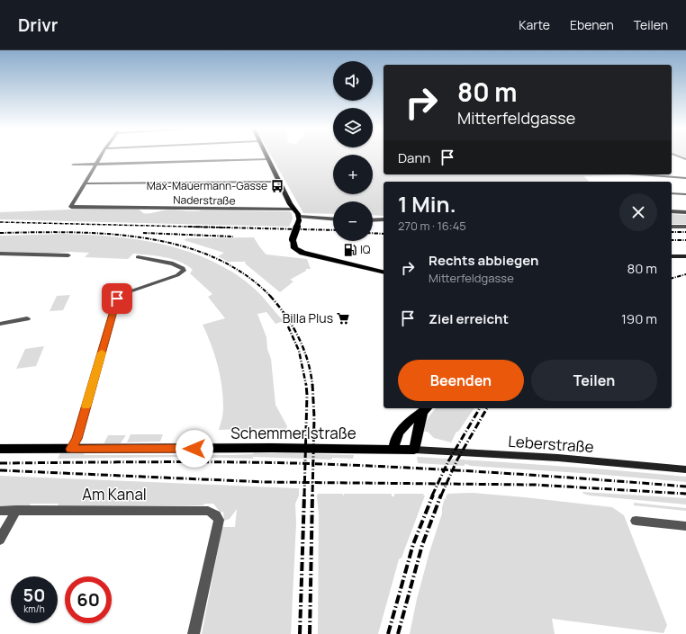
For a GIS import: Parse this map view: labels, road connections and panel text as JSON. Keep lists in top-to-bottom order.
{
  "streets": {
    "main road": ["Schemmerlstraße", "Leberstraße"],
    "street": ["Naderstraße", "Am Kanal"]
  },
  "crossings": [
    ["Schemmerlstraße", "Leberstraße"]
  ],
  "places": {
    "bus stop": ["Max-Mauermann-Gasse"],
    "fuel station": ["IQ"],
    "supermarket": ["Billa Plus"]
  },
  "page": {
    "header": "Drivr",
    "nav": ["Karte", "Ebenen", "Teilen"],
    "map_buttons": ["+", "−"],
    "turn": ["80 m", "Mitterfeldgasse"],
    "then": "Dann",
    "heading": ["1 Min.", "270 m · 16:45"],
    "list": [
      {
        "name": "Rechts abbiegen",
        "note": "Mitterfeldgasse",
        "value": "80 m"
      },
      {
        "name": "Ziel erreicht",
        "value": "190 m"
      }
    ],
    "buttons": ["Beenden", "Teilen"],
    "speed": "50 km/h",
    "limit": "60"
  }
}
